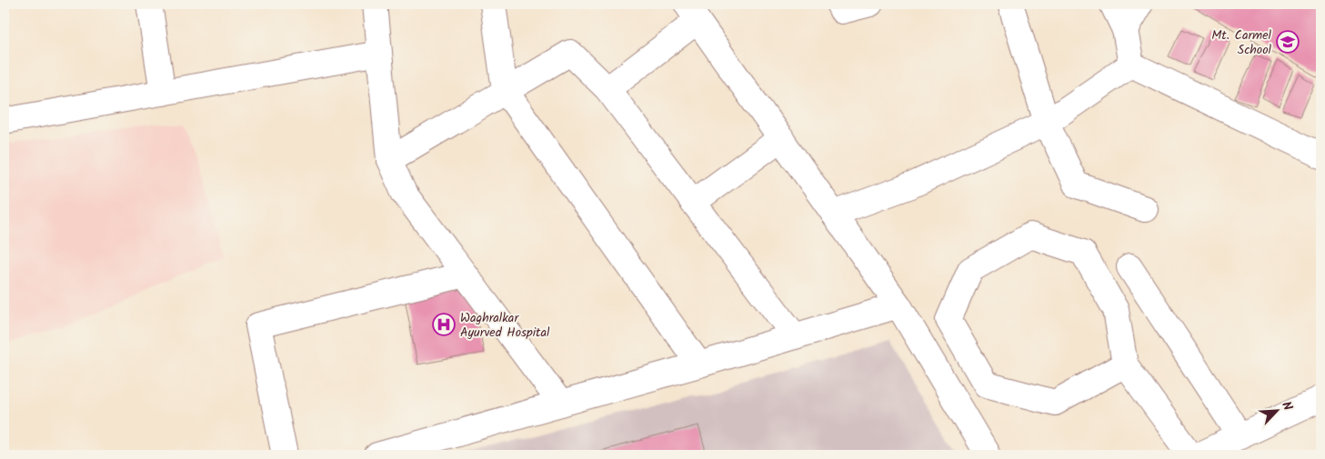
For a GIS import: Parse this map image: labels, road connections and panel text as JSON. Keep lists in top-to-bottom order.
{
  "places": {
    "school or university": ["Mt. Carmel School"],
    "hospital": ["Waghralkar Ayurved Hospital"]
  },
  "north": "top right"
}
